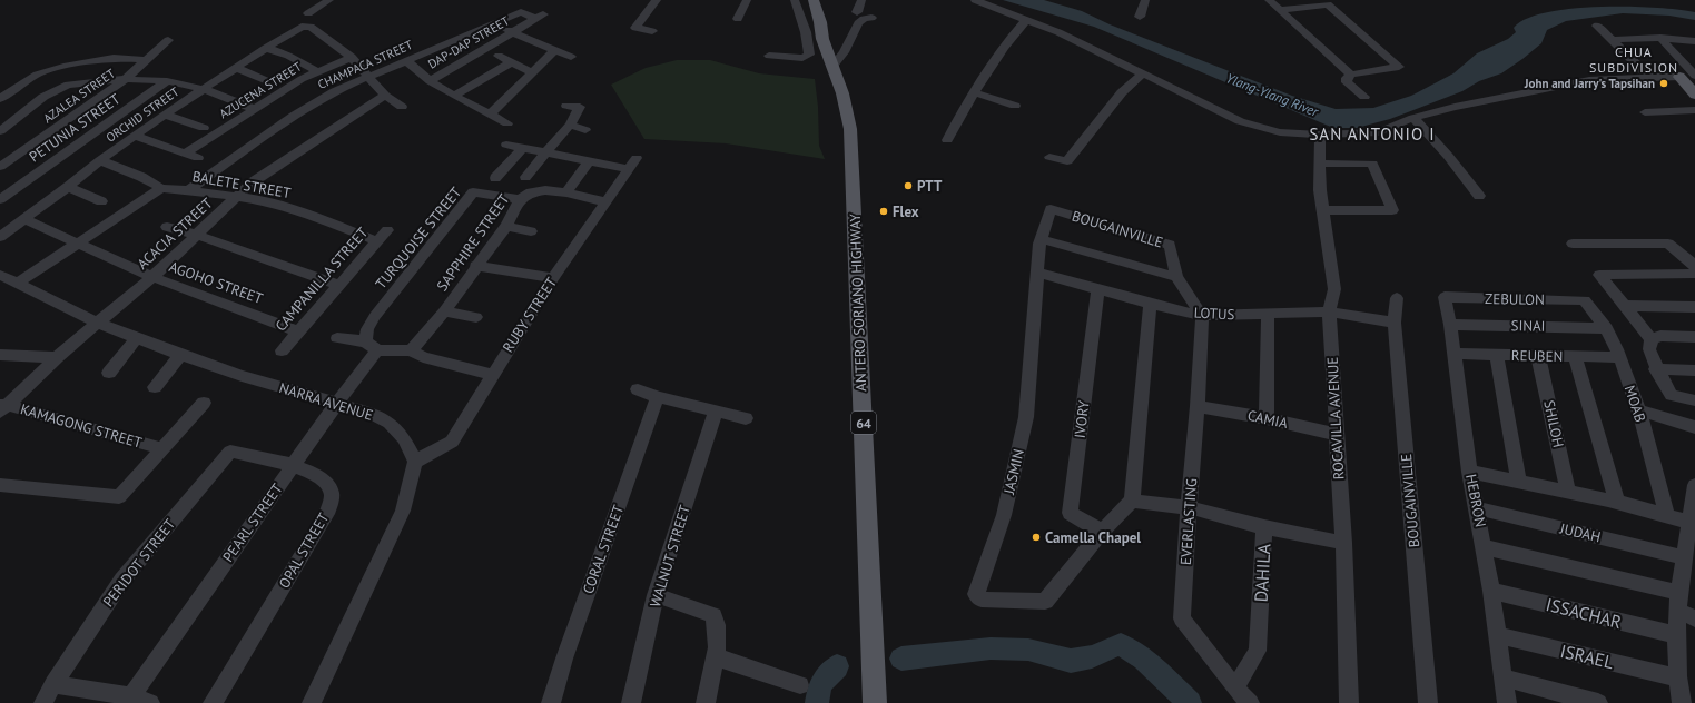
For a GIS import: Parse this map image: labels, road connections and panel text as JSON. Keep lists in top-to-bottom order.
{
  "streets": {
    "main road": ["ANTERO SORIANO HIGHWAY", "64"],
    "street": [
      "DAP-DAP STREET",
      "CHAMPACA STREET",
      "AZUCENA STREET",
      "AZALEA STREET",
      "ORCHID STREET",
      "PETUNIA STREET",
      "BALETE STREET",
      "BOUGAINVILLE",
      "ACACIA STREET",
      "TURQUOISE STREET",
      "SAPPHIRE STREET",
      "CAMPANILLA STREET",
      "AGOHO STREET",
      "ZEBULON",
      "LOTUS",
      "RUBY STREET",
      "SINAI",
      "REUBEN",
      "NARRA AVENUE",
      "MOAB",
      "ROCAVILLA AVENUE",
      "IVORY",
      "CAMIA",
      "SHILOH",
      "KAMAGONG STREET",
      "JASMIN",
      "HEBRON",
      "EVERLASTING",
      "PEARL STREET",
      "JUDAH",
      "CORAL STREET",
      "OPAL STREET",
      "WALNUT STREET",
      "PERIDOT STREET",
      "DAHILA",
      "ISSACHAR",
      "ISRAEL"
    ]
  },
  "crossings": [
    ["DAP-DAP STREET", "CHAMPACA STREET"],
    ["CHAMPACA STREET", "BALETE STREET"],
    ["AZUCENA STREET", "ORCHID STREET"],
    ["ORCHID STREET", "BALETE STREET"],
    ["ORCHID STREET", "AGOHO STREET"],
    ["BALETE STREET", "ACACIA STREET"],
    ["BALETE STREET", "CAMPANILLA STREET"],
    ["BOUGAINVILLE", "LOTUS"],
    ["BOUGAINVILLE", "JASMIN"],
    ["BOUGAINVILLE", "EVERLASTING"],
    ["ACACIA STREET", "AGOHO STREET"],
    ["ACACIA STREET", "NARRA AVENUE"],
    ["ACACIA STREET", "KAMAGONG STREET"],
    ["TURQUOISE STREET", "SAPPHIRE STREET"],
    ["TURQUOISE STREET", "PEARL STREET"],
    ["SAPPHIRE STREET", "RUBY STREET"],
    ["CAMPANILLA STREET", "AGOHO STREET"],
    ["ZEBULON", "MOAB"],
    ["ZEBULON", "HEBRON"],
    ["LOTUS", "ROCAVILLA AVENUE"],
    ["LOTUS", "IVORY"],
    ["LOTUS", "JASMIN"],
    ["LOTUS", "EVERLASTING"],
    ["RUBY STREET", "NARRA AVENUE"],
    ["SINAI", "MOAB"],
    ["SINAI", "HEBRON"],
    ["REUBEN", "MOAB"],
    ["REUBEN", "SHILOH"],
    ["REUBEN", "HEBRON"],
    ["NARRA AVENUE", "PEARL STREET"],
    ["ROCAVILLA AVENUE", "CAMIA"],
    ["IVORY", "JASMIN"],
    ["CAMIA", "EVERLASTING"],
    ["HEBRON", "JUDAH"],
    ["HEBRON", "ISSACHAR"],
    ["HEBRON", "ISRAEL"],
    ["EVERLASTING", "DAHILA"],
    ["PEARL STREET", "OPAL STREET"],
    ["OPAL STREET", "PERIDOT STREET"]
  ],
  "districts": ["CHUA SUBDIVISION", "SAN ANTONIO I"],
  "water": ["Ylang-Ylang River"],
  "places": [
    "John and Jarry's Tapsihan",
    "PTT",
    "Flex",
    "Camella Chapel"
  ]
}
